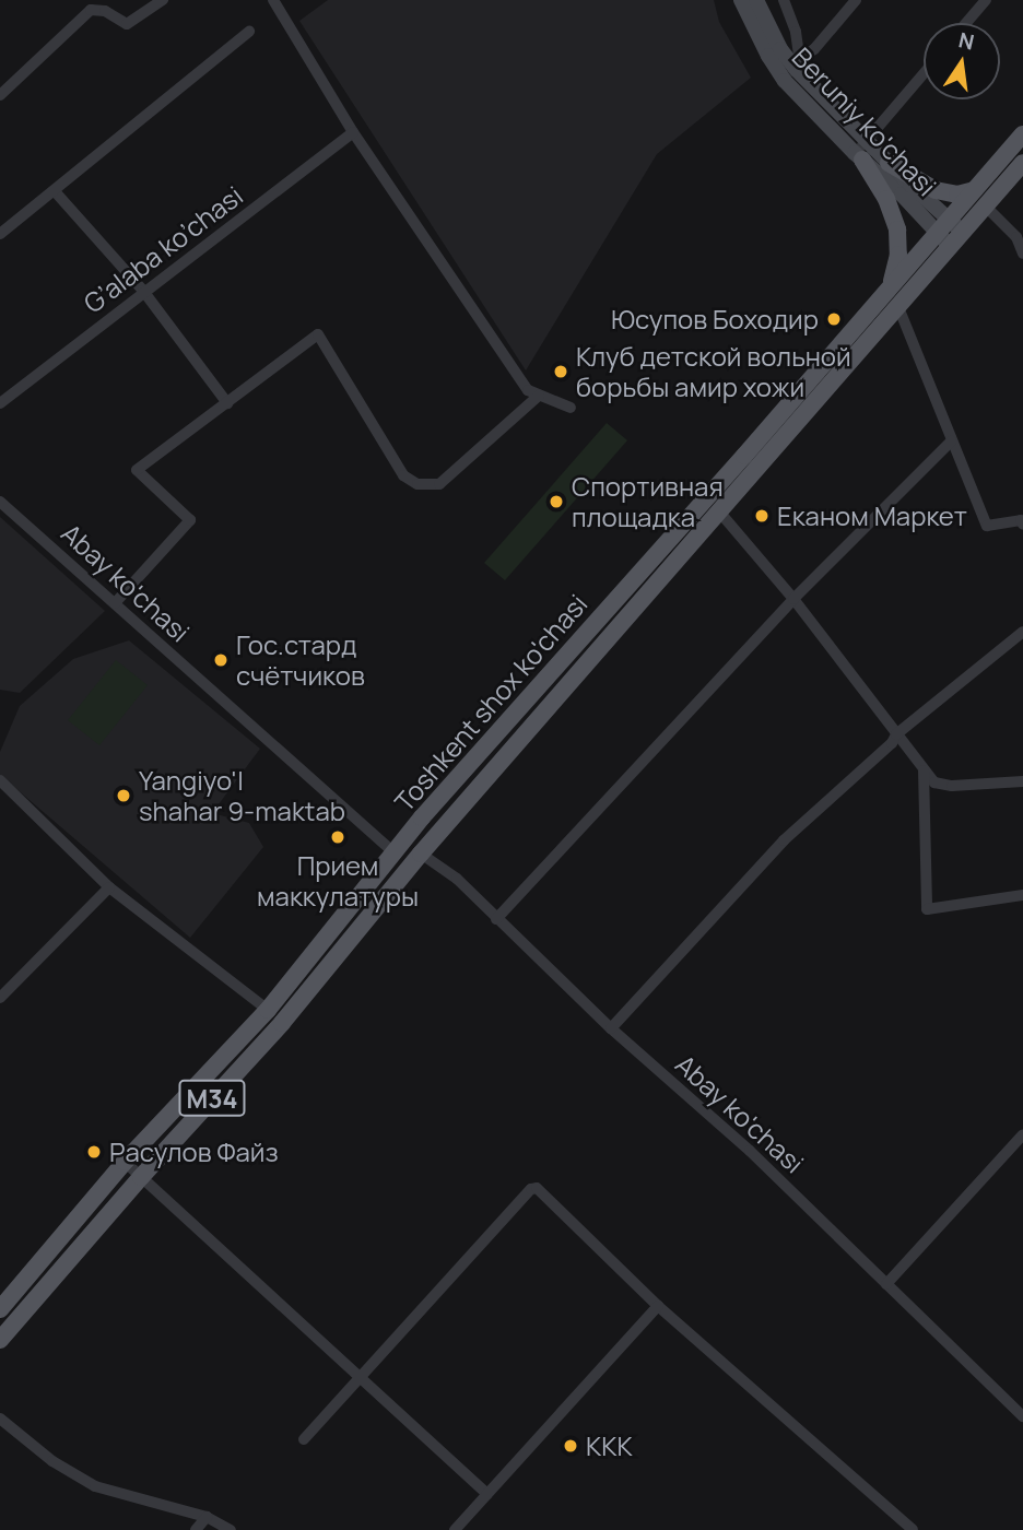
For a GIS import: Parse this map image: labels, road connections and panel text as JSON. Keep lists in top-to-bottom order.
{
  "streets": {
    "main road": ["Beruniy ko'chasi", "Toshkent shox ko'chasi", "M34"],
    "street": ["G’alaba ko’chasi", "Abay ko'chasi"]
  },
  "crossings": [
    ["Beruniy ko'chasi", "Toshkent shox ko'chasi"],
    ["Abay ko'chasi", "Toshkent shox ko'chasi"],
    ["Abay ko'chasi", "M34"],
    ["Toshkent shox ko'chasi", "M34"]
  ],
  "places": [
    "Юсупов Боходир",
    "Клуб детской вольной борьбы амир хожи",
    "Спортивная площадка",
    "Еканом Маркет",
    "Гос.стард счётчиков",
    "Yangiyo'l shahar 9-maktab",
    "Прием маккулатуры",
    "Расулов Файз",
    "ККК"
  ],
  "north": "top"
}
